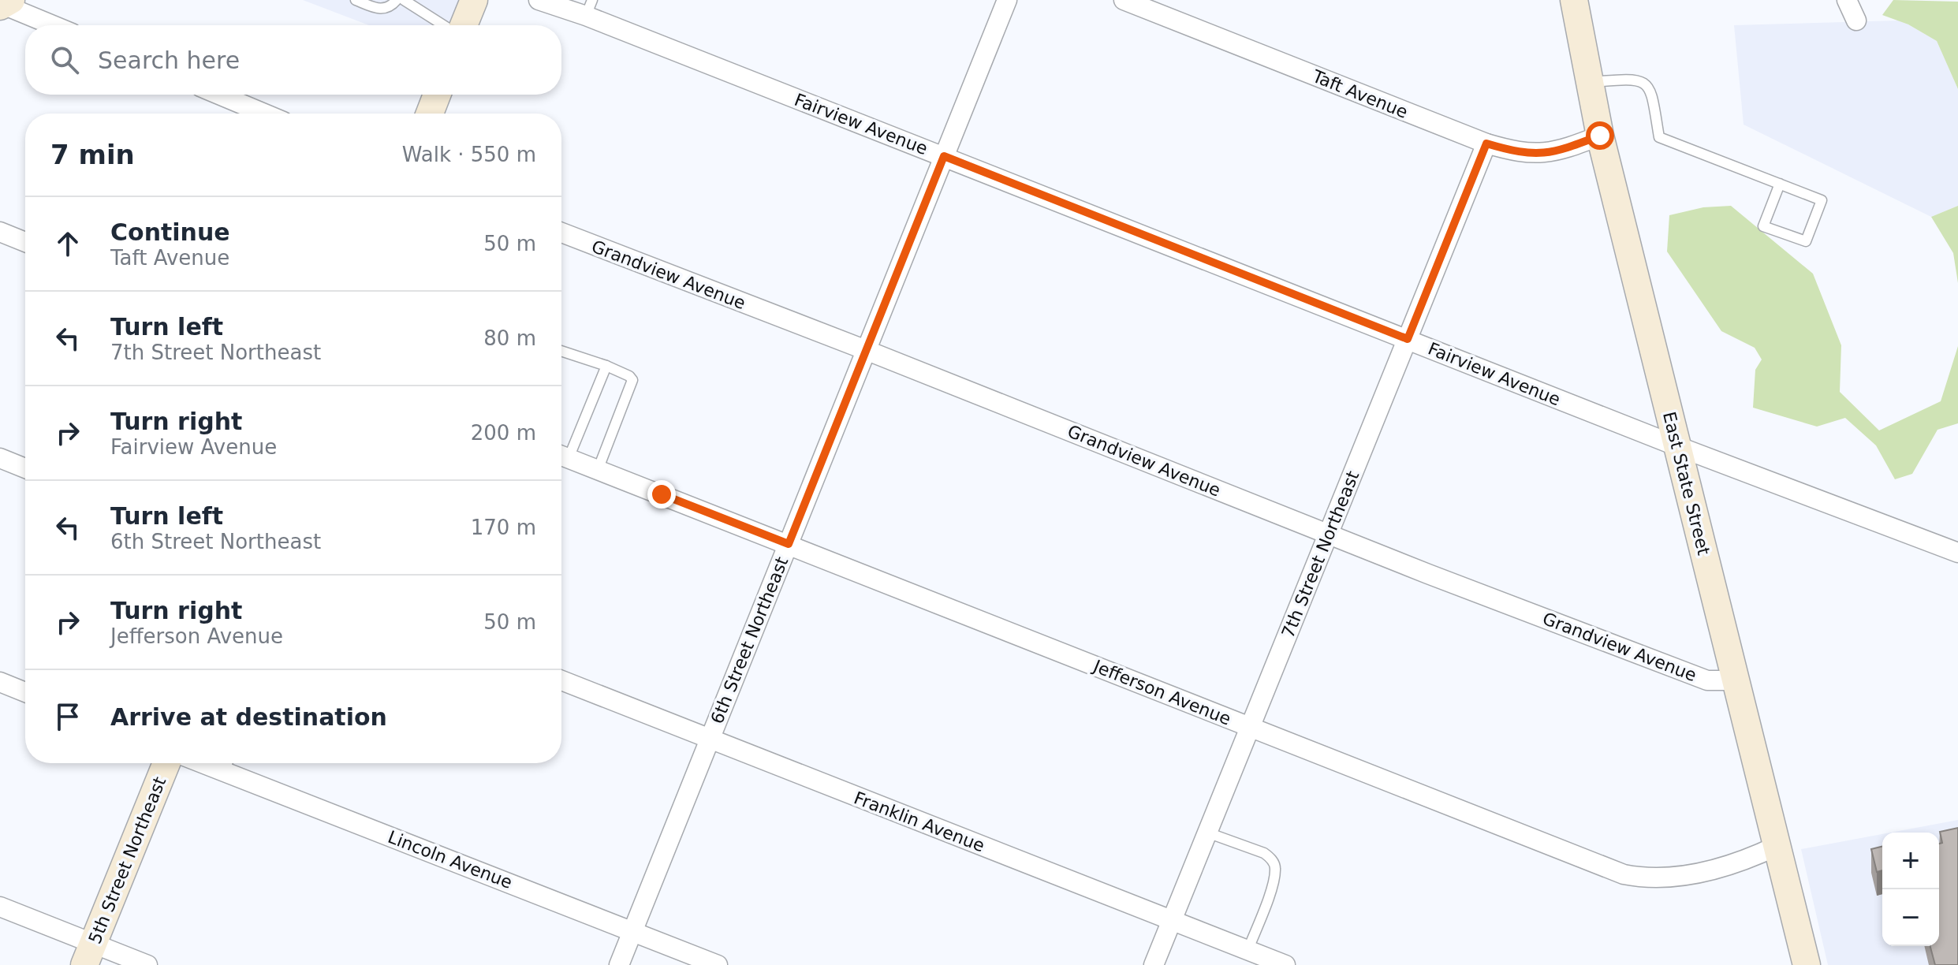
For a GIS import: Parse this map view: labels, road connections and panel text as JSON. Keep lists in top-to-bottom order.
{
  "streets": {
    "street": [
      "Taft Avenue",
      "Fairview Avenue",
      "Grandview Avenue",
      "East State Street",
      "7th Street Northeast",
      "6th Street Northeast",
      "Jefferson Avenue",
      "Franklin Avenue",
      "Lincoln Avenue",
      "5th Street Northeast"
    ]
  },
  "crossings": [
    ["Taft Avenue", "East State Street"],
    ["Taft Avenue", "7th Street Northeast"],
    ["Fairview Avenue", "East State Street"],
    ["Fairview Avenue", "7th Street Northeast"],
    ["Fairview Avenue", "6th Street Northeast"],
    ["Grandview Avenue", "East State Street"],
    ["Grandview Avenue", "7th Street Northeast"],
    ["Grandview Avenue", "6th Street Northeast"],
    ["East State Street", "Jefferson Avenue"],
    ["7th Street Northeast", "Jefferson Avenue"],
    ["7th Street Northeast", "Franklin Avenue"],
    ["6th Street Northeast", "Jefferson Avenue"],
    ["6th Street Northeast", "Franklin Avenue"],
    ["6th Street Northeast", "Lincoln Avenue"]
  ],
  "page": {
    "search": "Search here",
    "heading": ["7 min", "Walk · 550 m"],
    "list": [
      ["Continue", "Taft Avenue", "50 m"],
      ["Turn left", "7th Street Northeast", "80 m"],
      ["Turn right", "Fairview Avenue", "200 m"],
      ["Turn left", "6th Street Northeast", "170 m"],
      ["Turn right", "Jefferson Avenue", "50 m"],
      "Arrive at destination"
    ],
    "map_buttons": ["+", "−"]
  }
}
